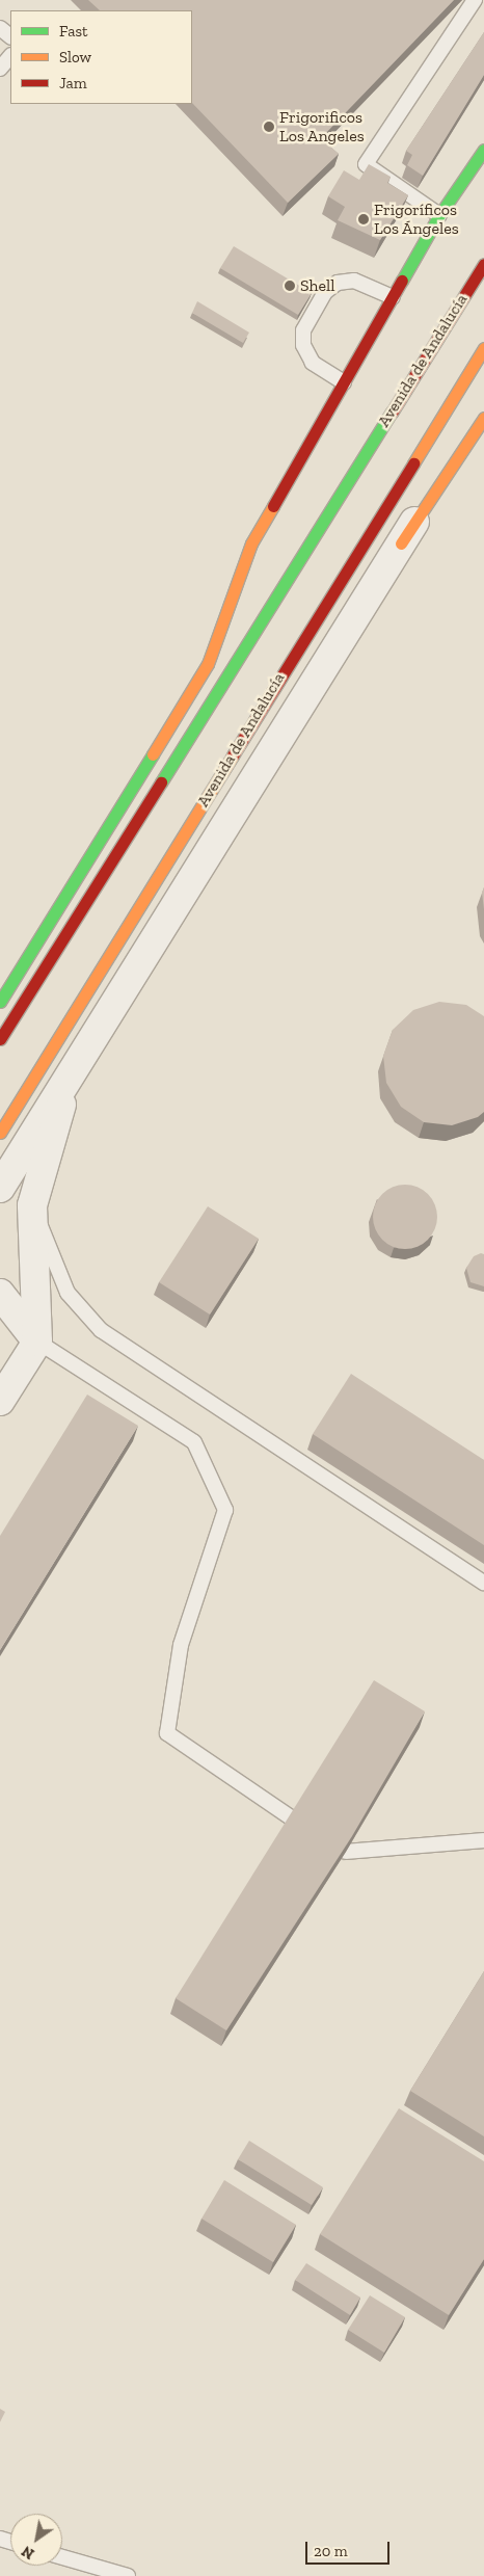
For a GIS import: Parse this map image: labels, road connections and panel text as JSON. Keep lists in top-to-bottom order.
{
  "streets": {
    "main road": ["Avenida de Andalucía"]
  },
  "places": ["Frigorificos Los Angeles", "Frigoríficos Los Ángeles", "Shell"],
  "legend": ["Fast", "Slow", "Jam"],
  "scale_bar": "20 m",
  "north": "bottom left"
}
